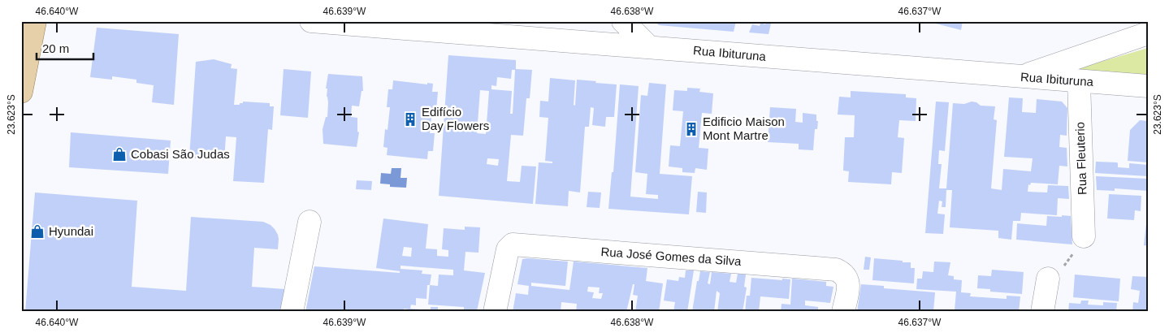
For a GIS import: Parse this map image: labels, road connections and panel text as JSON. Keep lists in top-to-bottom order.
{
  "streets": {
    "street": ["Rua Ibituruna", "Rua Fleuterio", "Rua José Gomes da Silva"]
  },
  "crossings": [
    ["Rua Ibituruna", "Rua Fleuterio"]
  ],
  "places": {
    "building": ["Edifício Day Flowers", "Edificio Maison Mont Martre"],
    "shop": ["Cobasi São Judas", "Hyundai"]
  },
  "scale_bar": "20 m",
  "coordinates": [
    "46.640°W",
    "46.639°W",
    "46.638°W",
    "46.637°W",
    "23.623°S"
  ]
}
